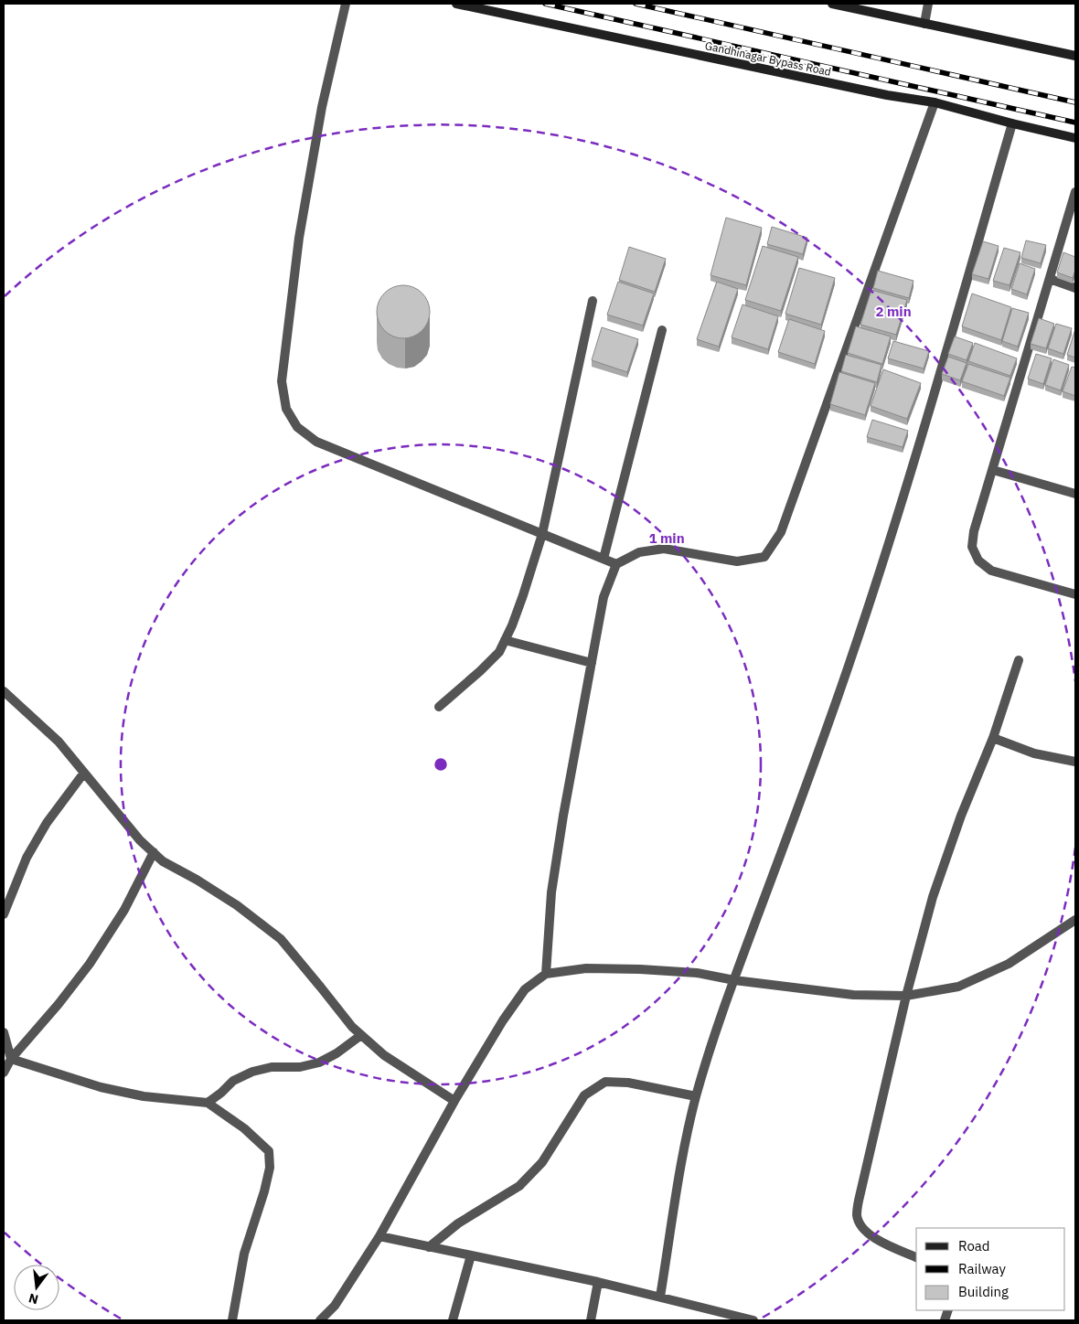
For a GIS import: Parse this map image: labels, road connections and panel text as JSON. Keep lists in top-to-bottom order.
{
  "streets": {
    "main road": ["Gandhinagar Bypass Road"]
  },
  "legend": ["Road", "Railway", "Building"],
  "north": "bottom",
  "rings": ["2 min", "1 min"]
}
